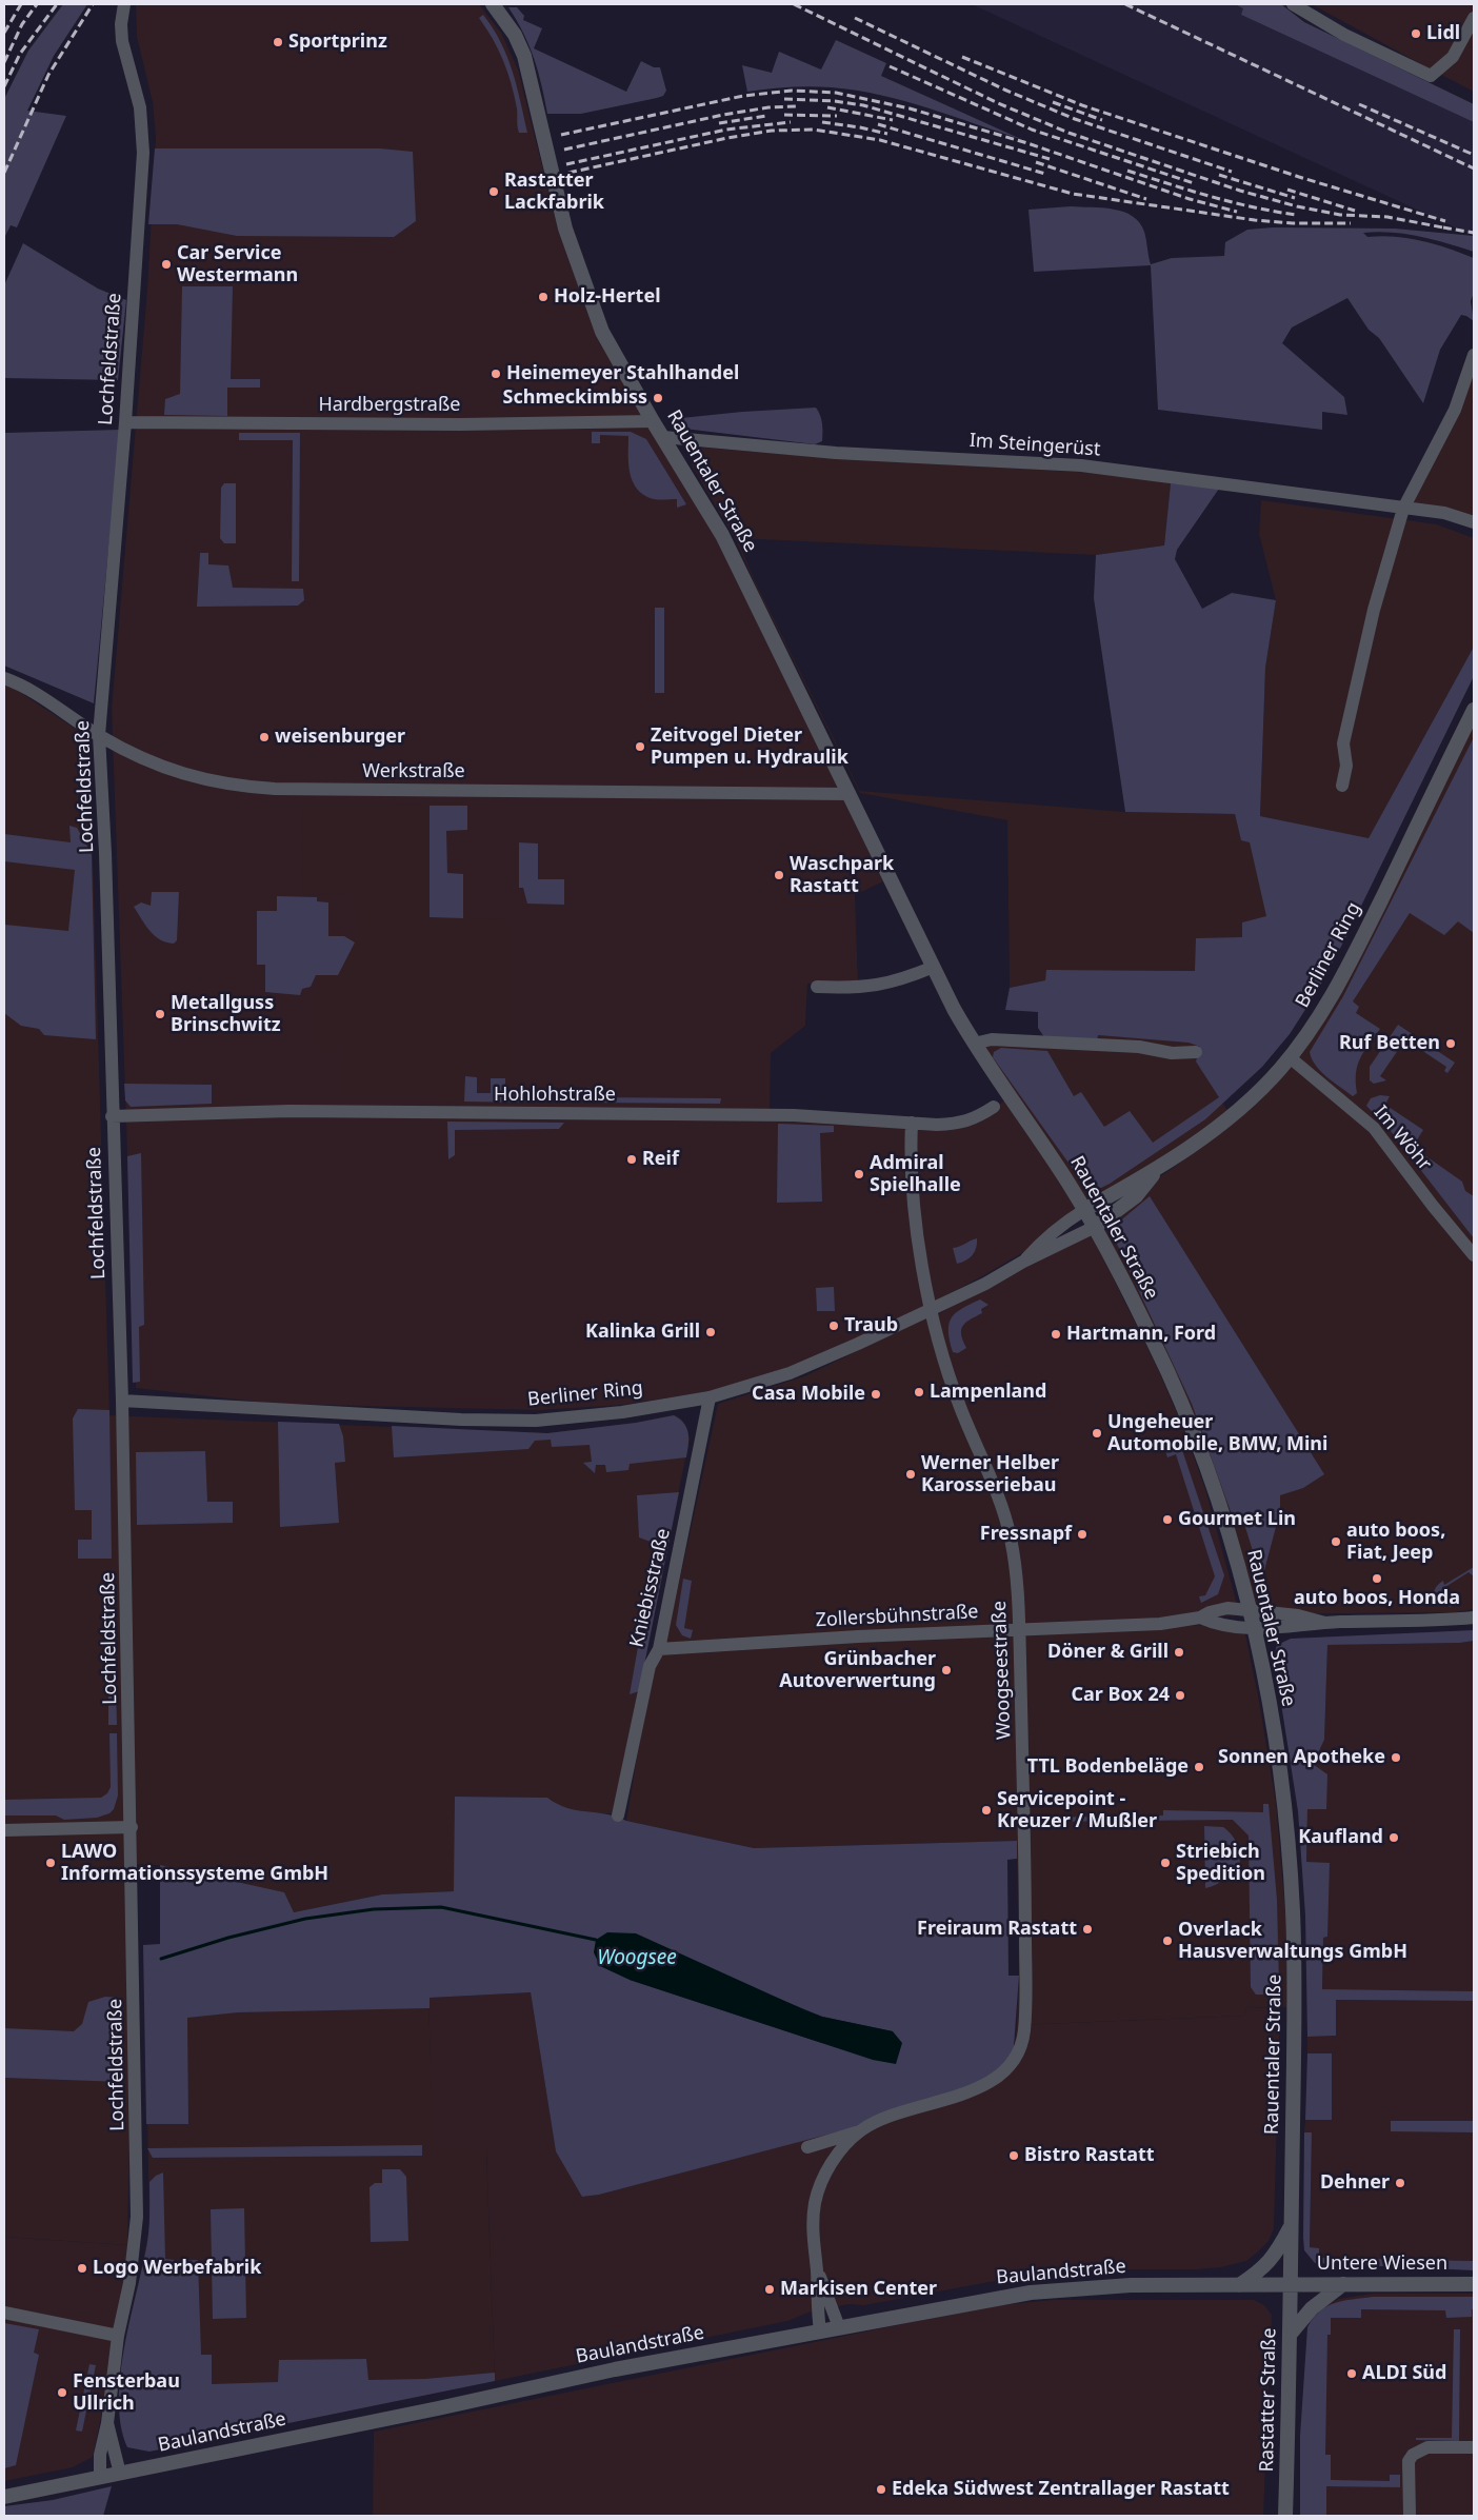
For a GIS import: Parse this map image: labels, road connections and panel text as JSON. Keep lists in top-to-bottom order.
{
  "streets": {
    "street": [
      "Lochfeldstraße",
      "Hardbergstraße",
      "Im Steingerüst",
      "Rauentaler Straße",
      "Werkstraße",
      "Berliner Ring",
      "Hohlohstraße",
      "Im Wöhr",
      "Kniebisstraße",
      "Zollersbühnstraße",
      "Woogseestraße",
      "Untere Wiesen",
      "Baulandstraße",
      "Rastatter Straße"
    ]
  },
  "crossings": [
    ["Lochfeldstraße", "Hardbergstraße"],
    ["Lochfeldstraße", "Werkstraße"],
    ["Lochfeldstraße", "Berliner Ring"],
    ["Lochfeldstraße", "Hohlohstraße"],
    ["Lochfeldstraße", "Baulandstraße"],
    ["Hardbergstraße", "Rauentaler Straße"],
    ["Im Steingerüst", "Rauentaler Straße"],
    ["Rauentaler Straße", "Werkstraße"],
    ["Rauentaler Straße", "Berliner Ring"],
    ["Rauentaler Straße", "Zollersbühnstraße"],
    ["Rauentaler Straße", "Untere Wiesen"],
    ["Rauentaler Straße", "Baulandstraße"],
    ["Rauentaler Straße", "Rastatter Straße"],
    ["Berliner Ring", "Im Wöhr"],
    ["Berliner Ring", "Kniebisstraße"],
    ["Berliner Ring", "Woogseestraße"],
    ["Hohlohstraße", "Woogseestraße"],
    ["Kniebisstraße", "Zollersbühnstraße"],
    ["Zollersbühnstraße", "Woogseestraße"],
    ["Woogseestraße", "Baulandstraße"],
    ["Untere Wiesen", "Baulandstraße"],
    ["Untere Wiesen", "Rastatter Straße"],
    ["Baulandstraße", "Rastatter Straße"]
  ],
  "water": ["Woogsee"],
  "places": [
    "Lidl",
    "Sportprinz",
    "Rastatter Lackfabrik",
    "Car Service Westermann",
    "Holz-Hertel",
    "Heinemeyer Stahlhandel",
    "Schmeckimbiss",
    "weisenburger",
    "Zeitvogel Dieter Pumpen u. Hydraulik",
    "Waschpark Rastatt",
    "Metallguss Brinschwitz",
    "Ruf Betten",
    "Reif",
    "Admiral Spielhalle",
    "Traub",
    "Kalinka Grill",
    "Hartmann, Ford",
    "Lampenland",
    "Casa Mobile",
    "Ungeheuer Automobile, BMW, Mini",
    "Werner Helber Karosseriebau",
    "Gourmet Lin",
    "Fressnapf",
    "auto boos, Fiat, Jeep",
    "auto boos, Honda",
    "Döner & Grill",
    "Grünbacher Autoverwertung",
    "Car Box 24",
    "Sonnen Apotheke",
    "TTL Bodenbeläge",
    "Servicepoint - Kreuzer / Mußler",
    "Kaufland",
    "LAWO Informationssysteme GmbH",
    "Striebich Spedition",
    "Freiraum Rastatt",
    "Overlack Hausverwaltungs GmbH",
    "Bistro Rastatt",
    "Dehner",
    "Logo Werbefabrik",
    "Markisen Center",
    "ALDI Süd",
    "Fensterbau Ullrich",
    "Edeka Südwest Zentrallager Rastatt"
  ]
}
